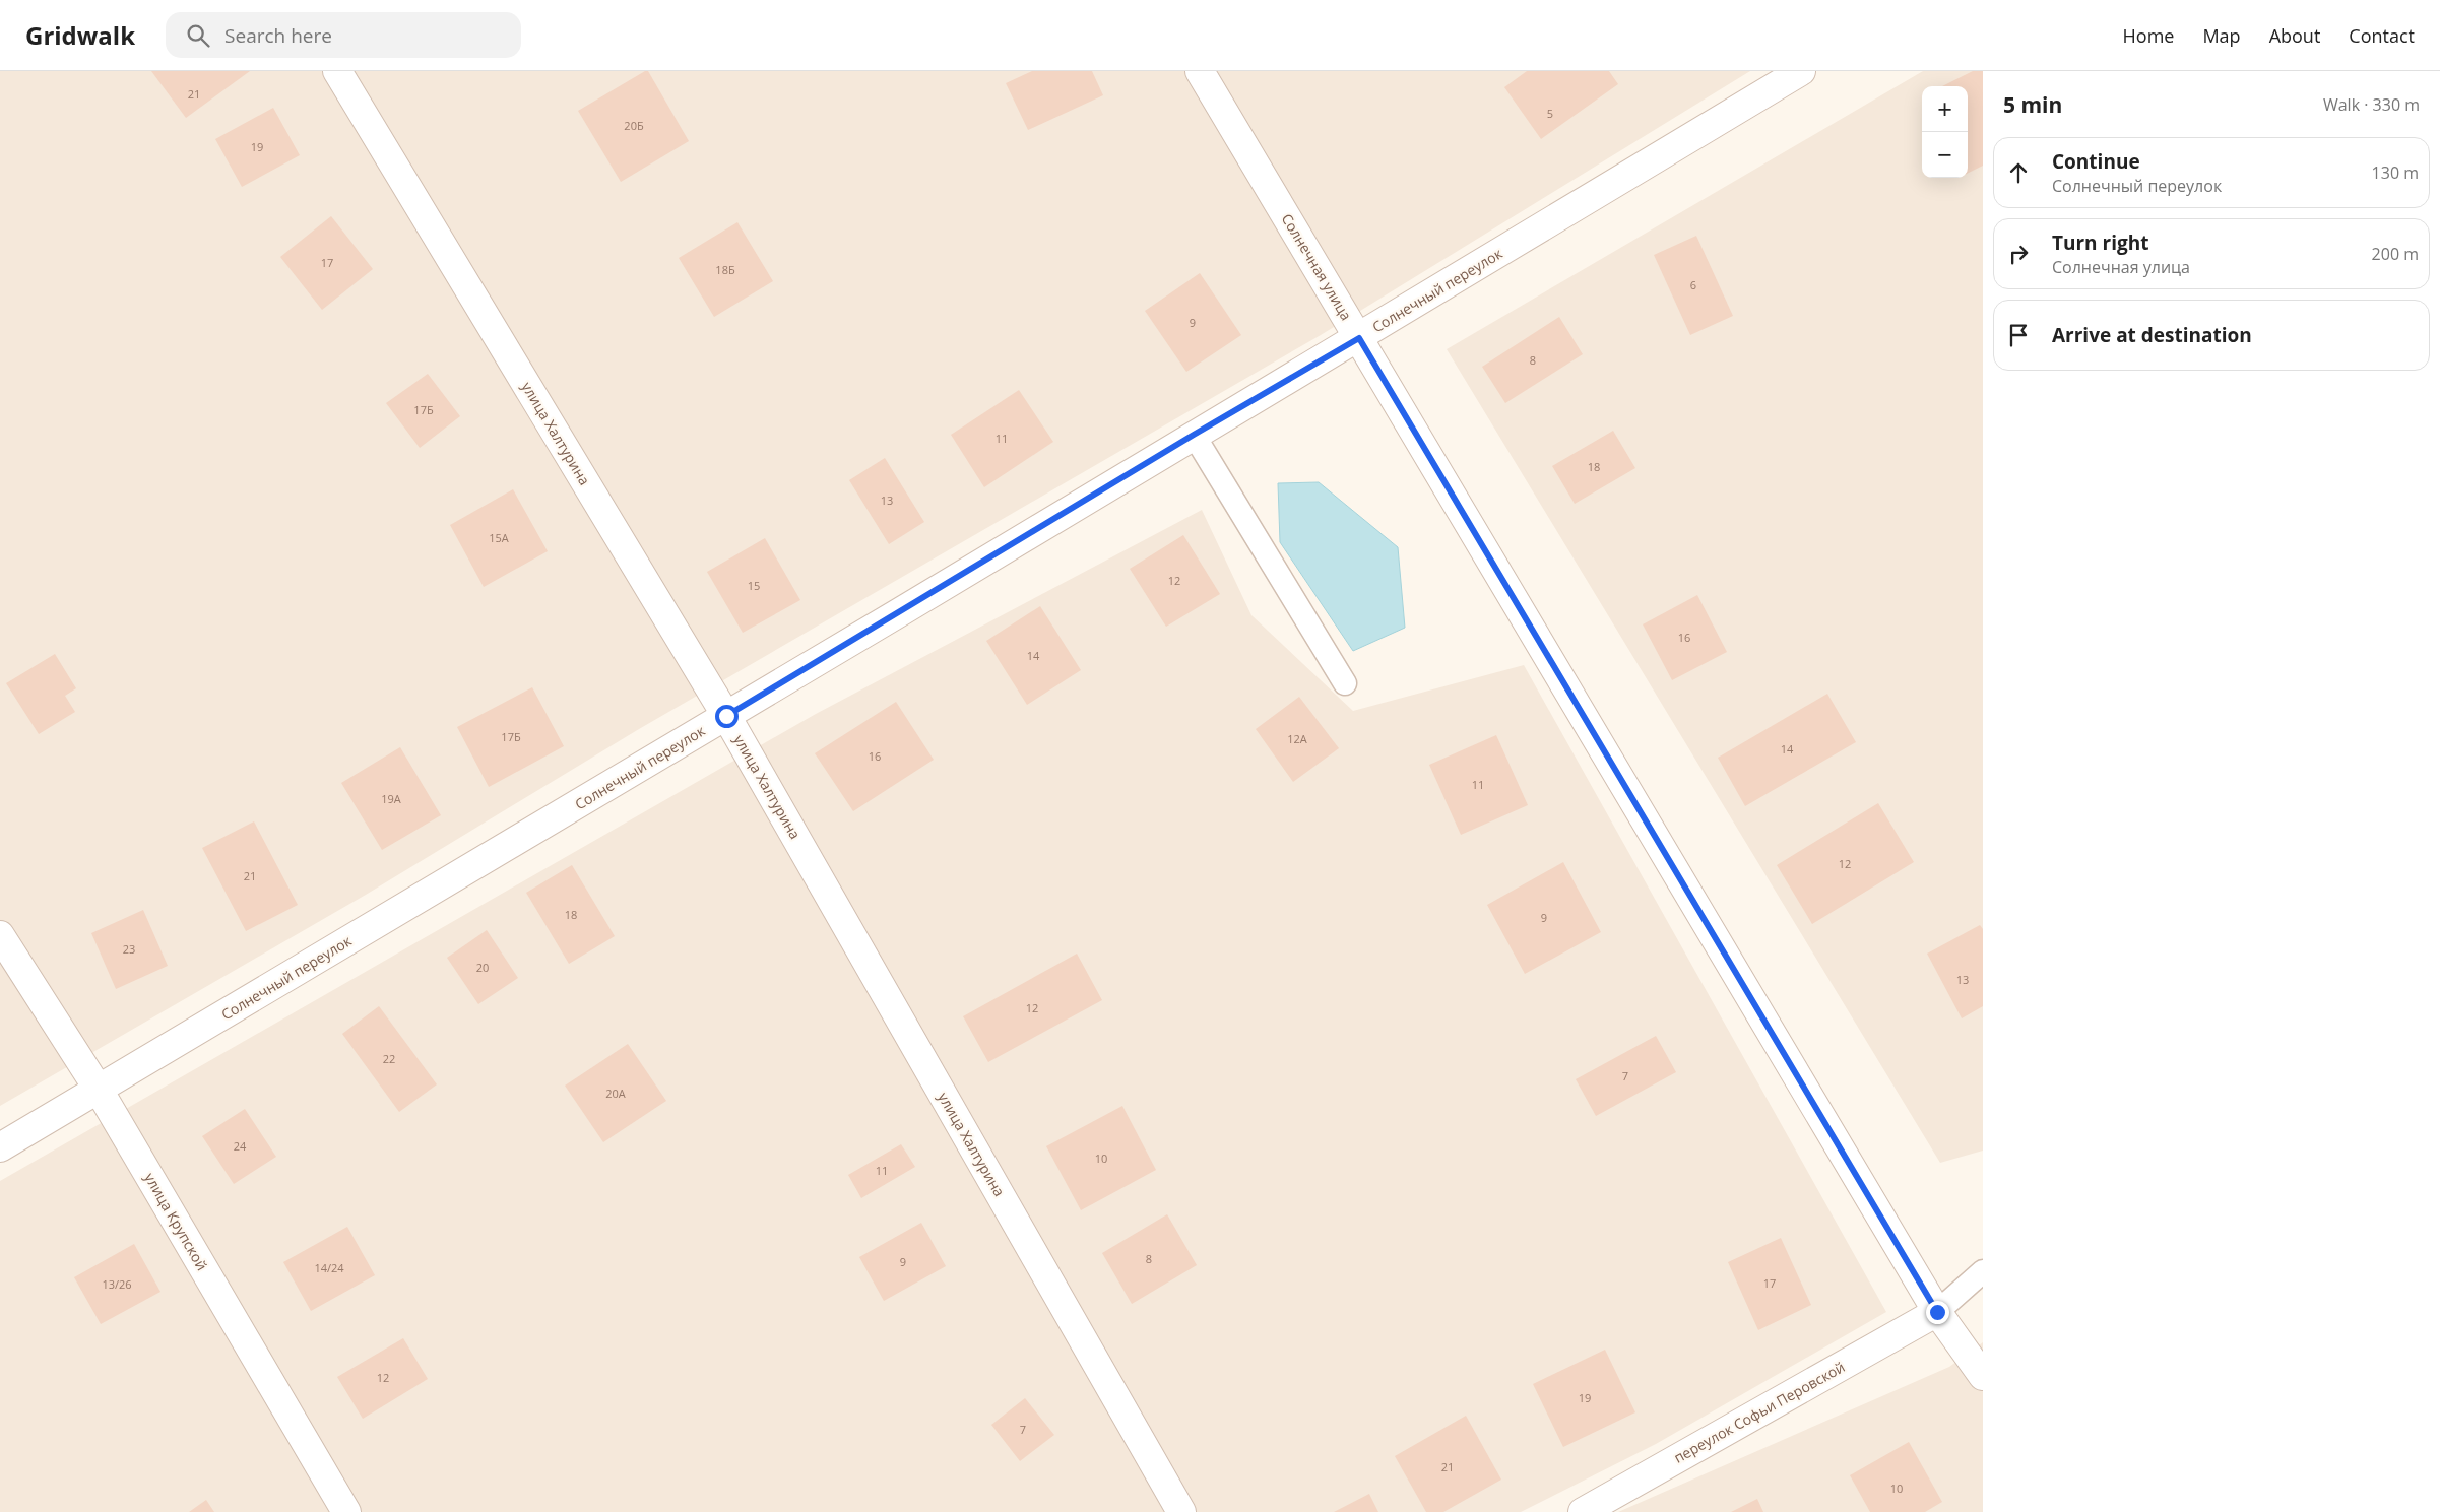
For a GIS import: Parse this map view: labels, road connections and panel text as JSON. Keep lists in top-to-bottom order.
{
  "streets": {
    "street": [
      "Солнечная улица",
      "Солнечный переулок",
      "улица Халтурина",
      "улица Крупской",
      "переулок Софьи Перовской"
    ]
  },
  "crossings": [
    ["Солнечная улица", "Солнечный переулок"],
    ["Солнечная улица", "переулок Софьи Перовской"],
    ["Солнечный переулок", "улица Халтурина"],
    ["Солнечный переулок", "улица Крупской"]
  ],
  "house_numbers": [
    "21",
    "5",
    "20Б",
    "19",
    "17",
    "18Б",
    "6",
    "9",
    "8",
    "17Б",
    "11",
    "18",
    "13",
    "15А",
    "12",
    "15",
    "16",
    "14",
    "17Б",
    "12А",
    "14",
    "16",
    "11",
    "19А",
    "12",
    "21",
    "18",
    "9",
    "23",
    "20",
    "13",
    "12",
    "22",
    "7",
    "20А",
    "24",
    "10",
    "11",
    "8",
    "9",
    "14/24",
    "17",
    "13/26",
    "12",
    "19",
    "7",
    "21",
    "10"
  ],
  "page": {
    "header": "Gridwalk",
    "search": "Search here",
    "nav": [
      "Home",
      "Map",
      "About",
      "Contact"
    ],
    "heading": ["5 min", "Walk · 330 m"],
    "map_buttons": ["+", "−"],
    "list": [
      ["Continue", "Солнечный переулок", "130 m"],
      ["Turn right", "Солнечная улица", "200 m"],
      "Arrive at destination"
    ]
  }
}
